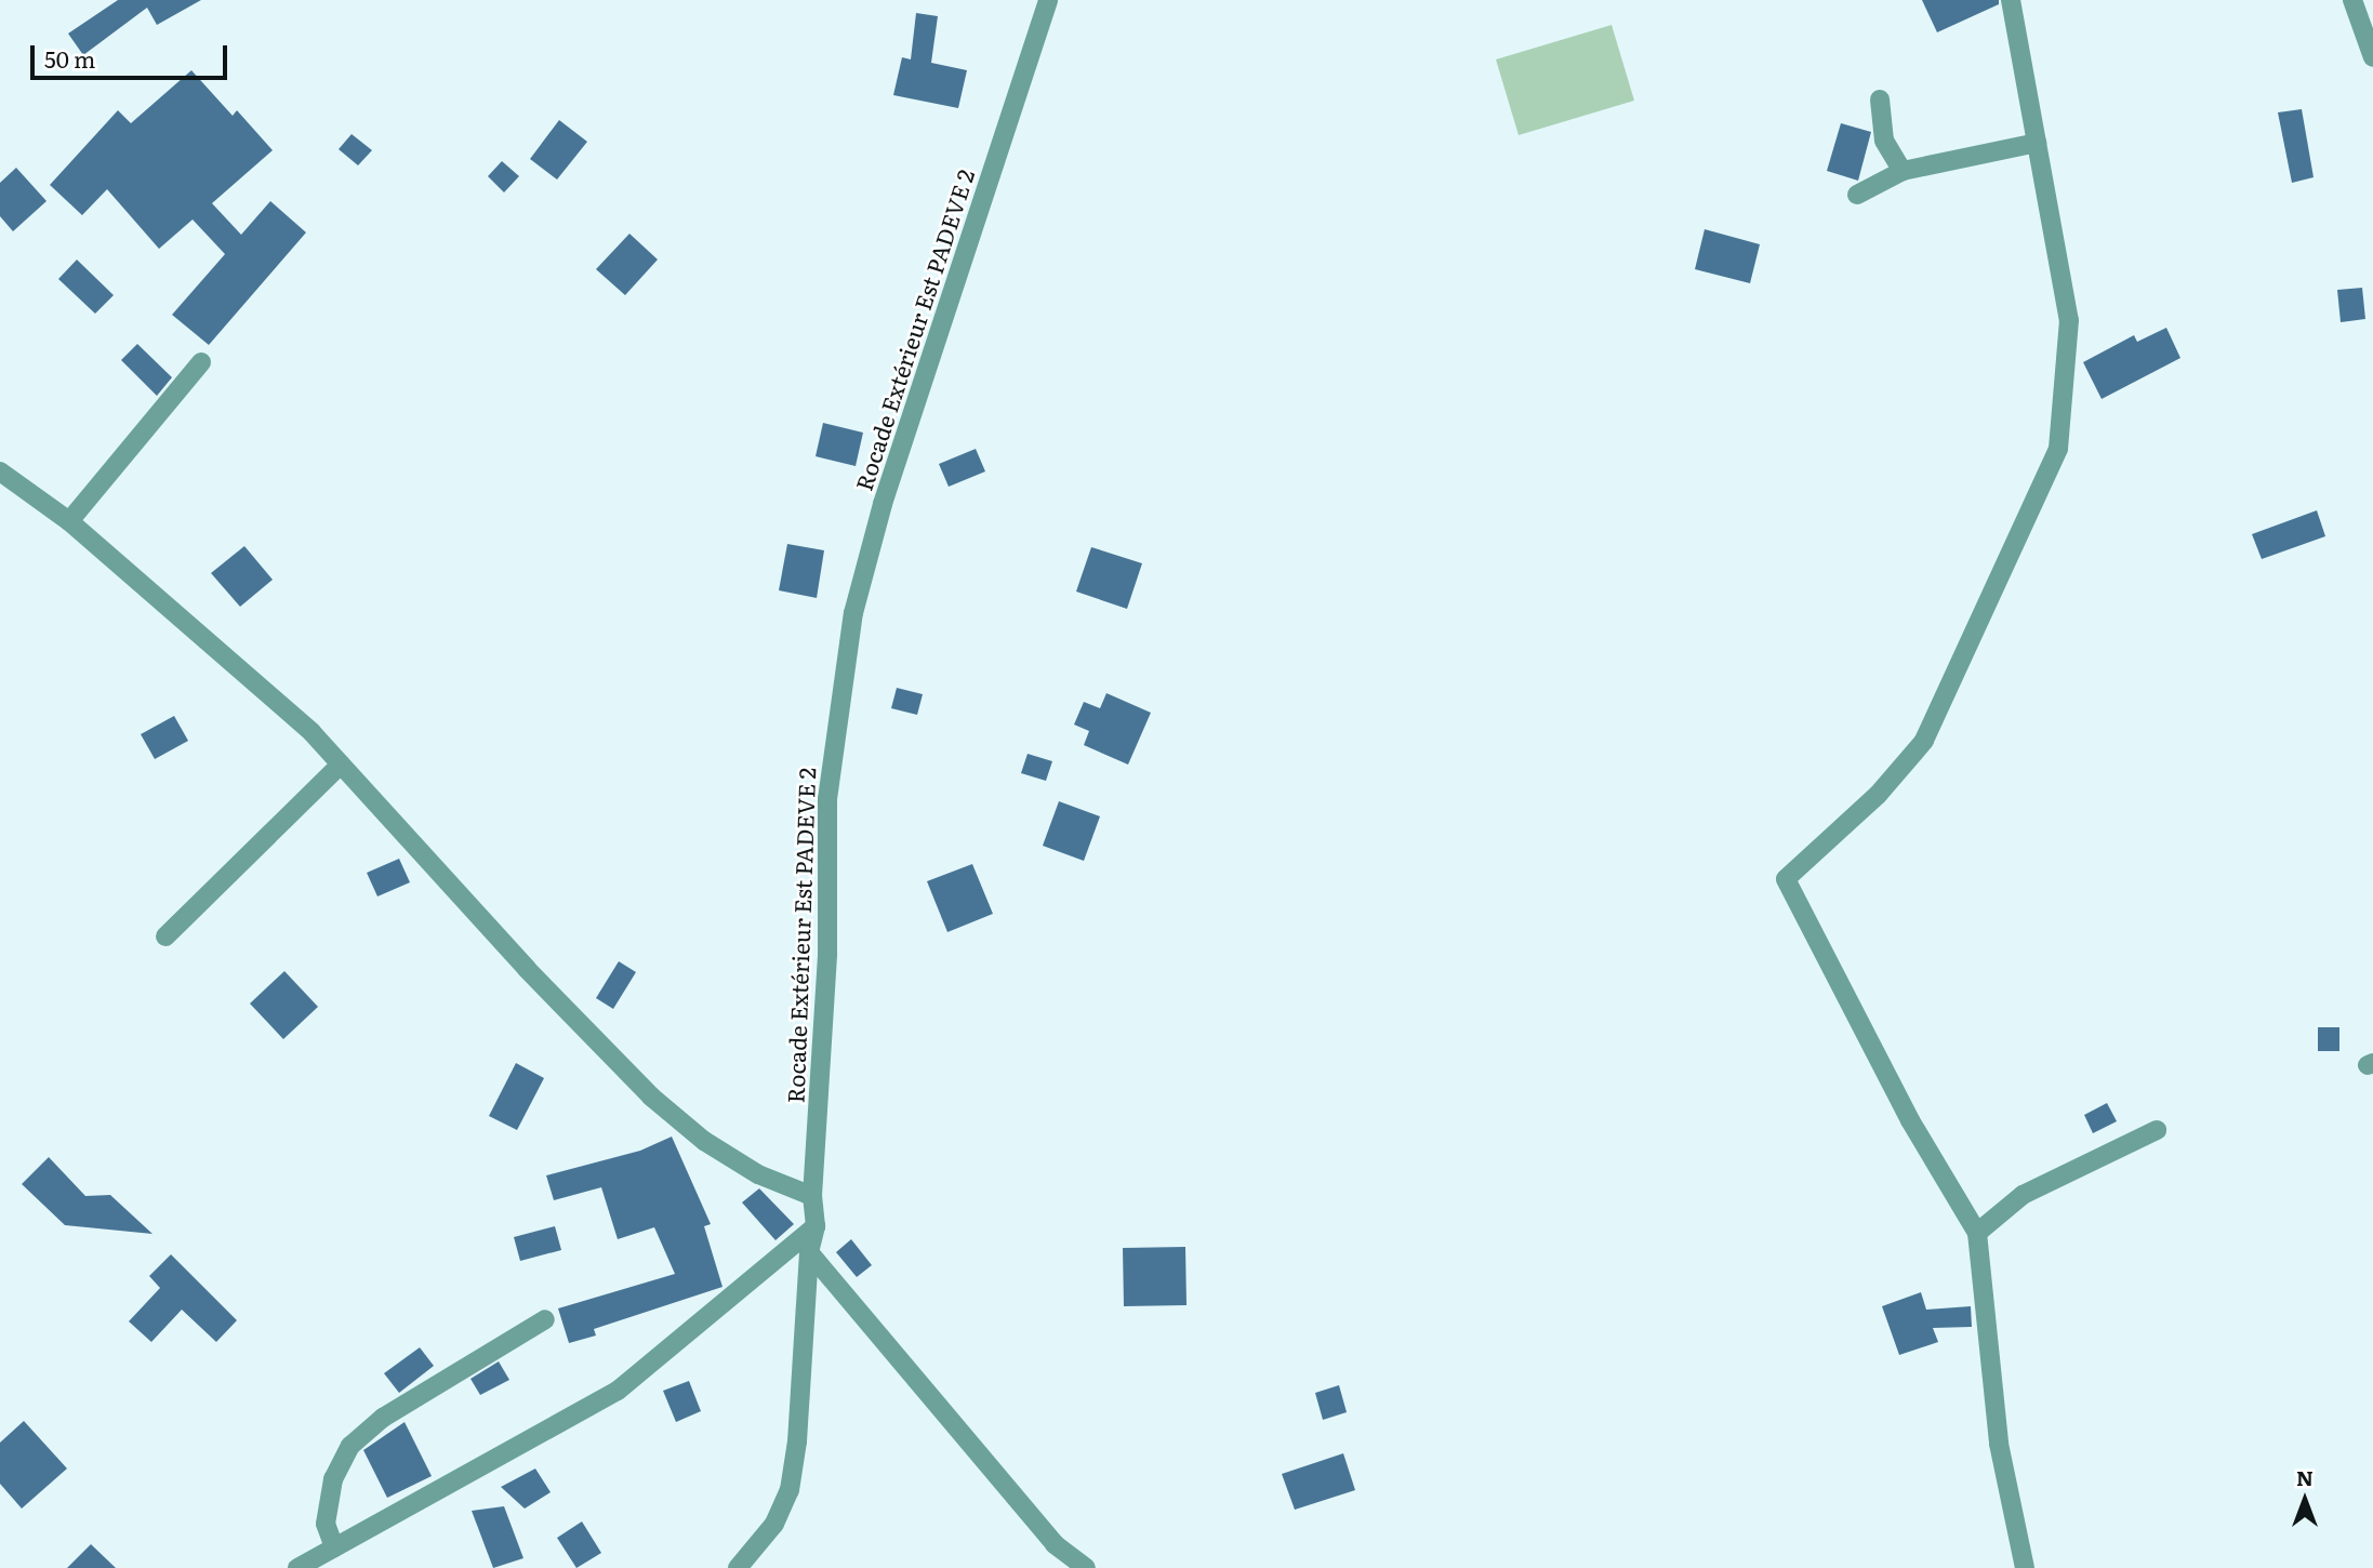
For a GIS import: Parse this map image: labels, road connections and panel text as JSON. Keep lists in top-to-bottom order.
{
  "streets": {
    "street": ["Rocade Extérieur Est PADEVE 2"]
  },
  "scale_bar": "50 m",
  "north": "top"
}
